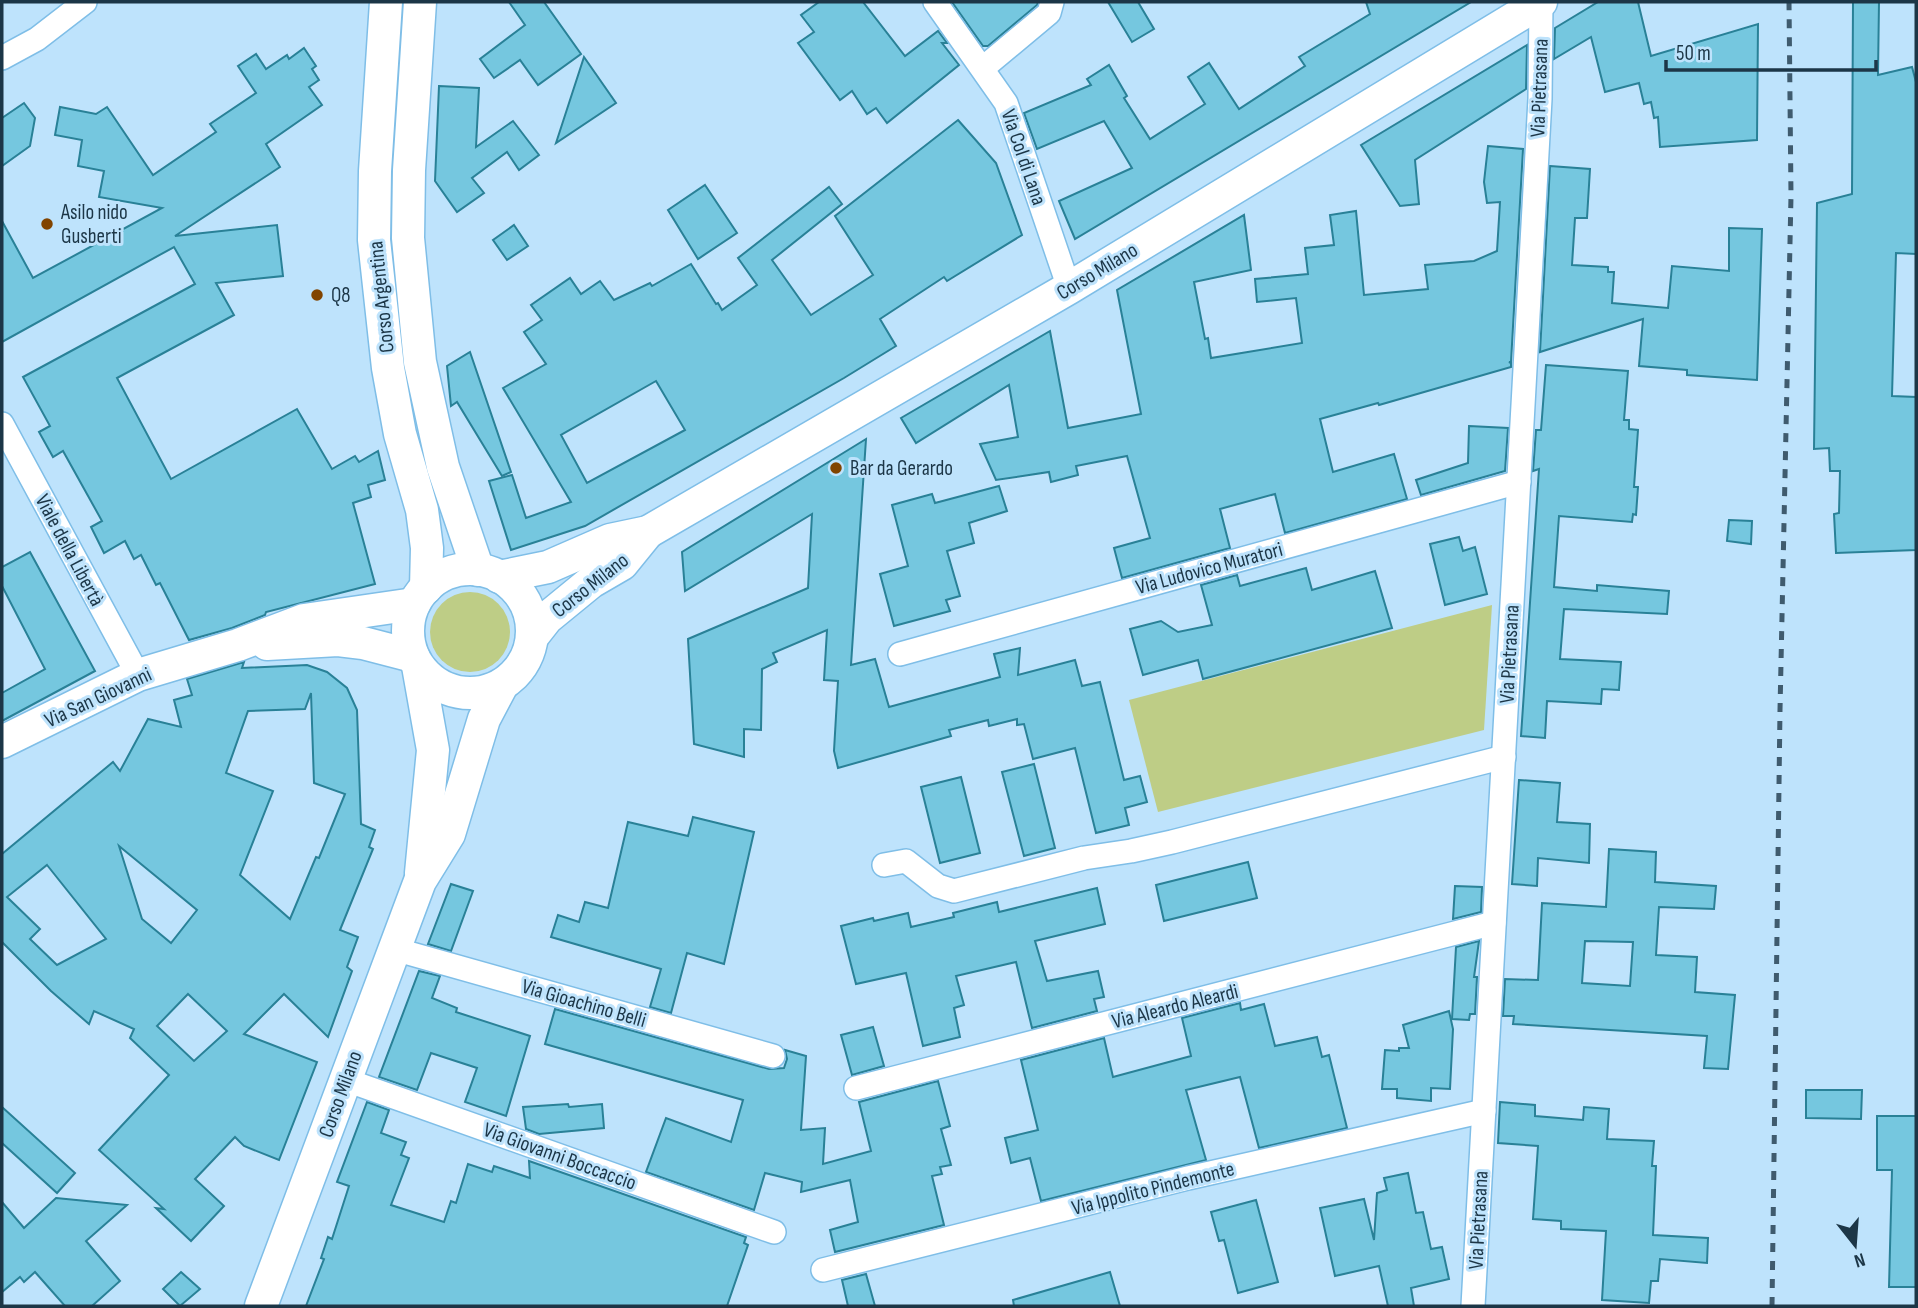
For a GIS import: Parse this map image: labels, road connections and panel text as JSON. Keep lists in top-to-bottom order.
{
  "streets": {
    "main road": ["Corso Milano", "Corso Argentina", "Via San Giovanni"],
    "street": [
      "Via Pietrasana",
      "Via Col di Lana",
      "Viale della Libertà",
      "Via Ludovico Muratori",
      "Via Gioachino Belli",
      "Via Aleardo Aleardi",
      "Via Giovanni Boccaccio",
      "Via Ippolito Pindemonte"
    ]
  },
  "crossings": [
    ["Via Pietrasana", "Corso Milano"],
    ["Via Pietrasana", "Via Ludovico Muratori"],
    ["Via Pietrasana", "Via Aleardo Aleardi"],
    ["Via Pietrasana", "Via Ippolito Pindemonte"],
    ["Via Col di Lana", "Corso Milano"],
    ["Corso Milano", "Corso Argentina"],
    ["Corso Milano", "Via San Giovanni"],
    ["Corso Milano", "Via Gioachino Belli"],
    ["Corso Milano", "Via Giovanni Boccaccio"],
    ["Corso Argentina", "Via San Giovanni"],
    ["Viale della Libertà", "Via San Giovanni"]
  ],
  "places": ["Asilo nido Gusberti", "Q8", "Bar da Gerardo"],
  "scale_bar": "50 m",
  "north": "bottom"
}
